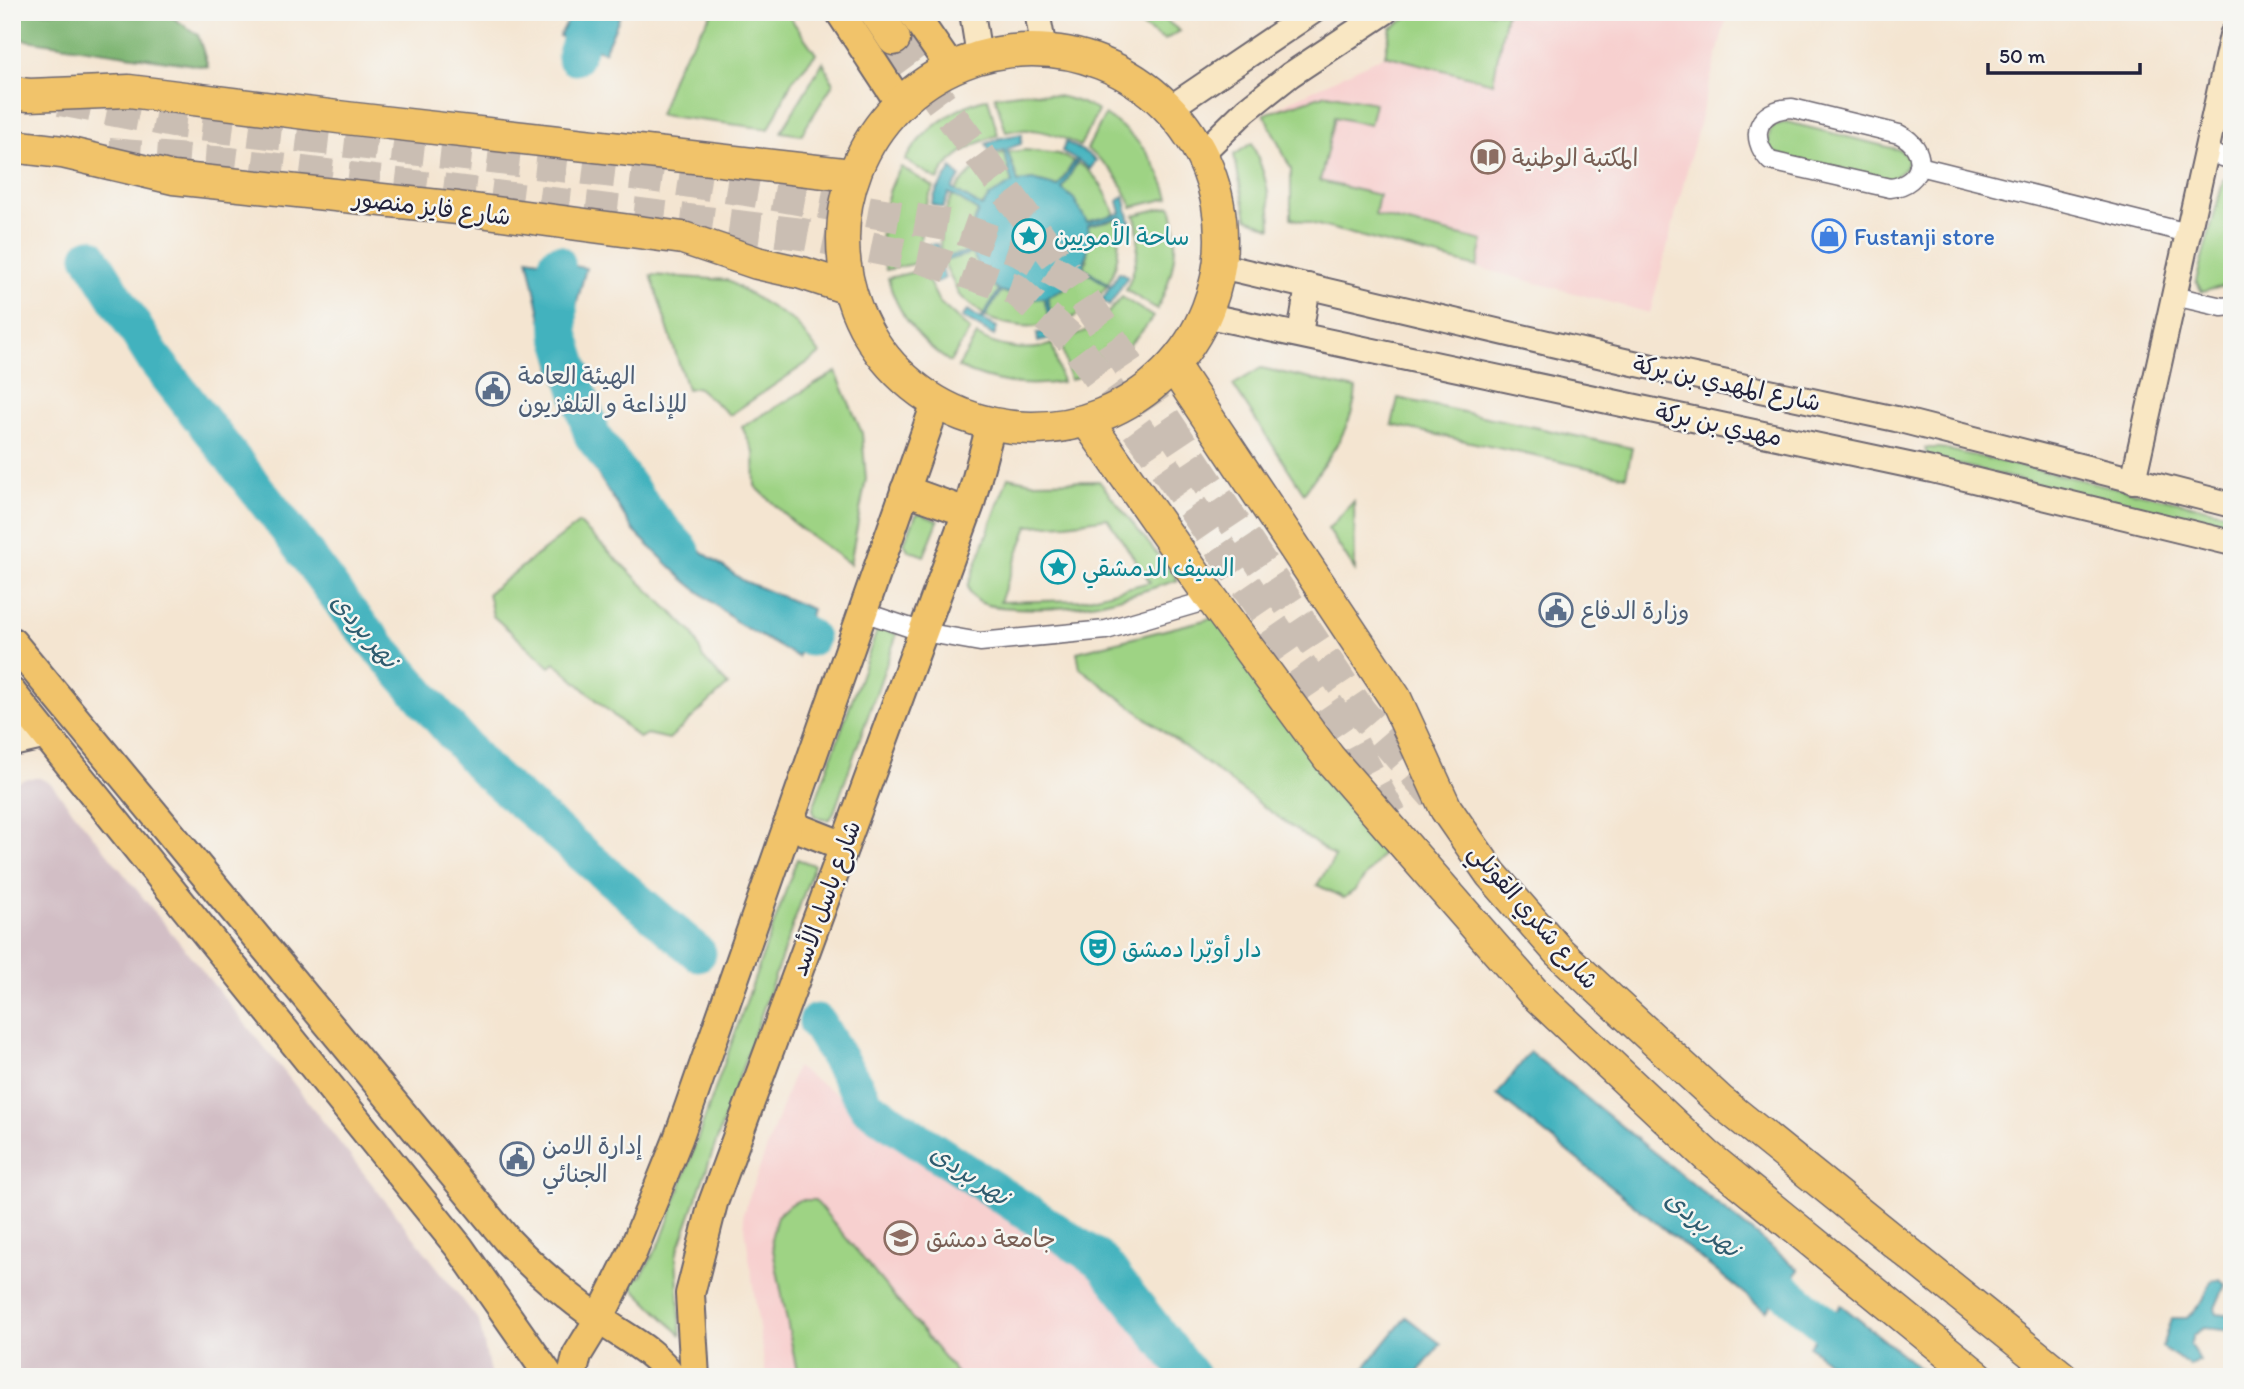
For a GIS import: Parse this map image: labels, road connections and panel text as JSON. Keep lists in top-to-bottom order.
{
  "streets": {
    "highway": ["شارع فايز منصور", "شارع شكري القوتلي"],
    "main road": ["شارع المهدي بن بركة", "مهدي بن بركة", "شارع باسل الأسد"]
  },
  "water": ["نهر بردى"],
  "places": {
    "library": ["المكتبة الوطنية"],
    "place": ["ساحة الأمويين", "السيف الدمشقي"],
    "shop": ["Fustanji store"],
    "public building": ["الهيئة العامة للإذاعة و التلفزيون", "وزارة الدفاع", "إدارة الامن الجنائي"],
    "theatre": ["دار أوبّرا دمشق"],
    "school or university": ["جامعة دمشق"]
  },
  "scale_bar": "50 m"
}
